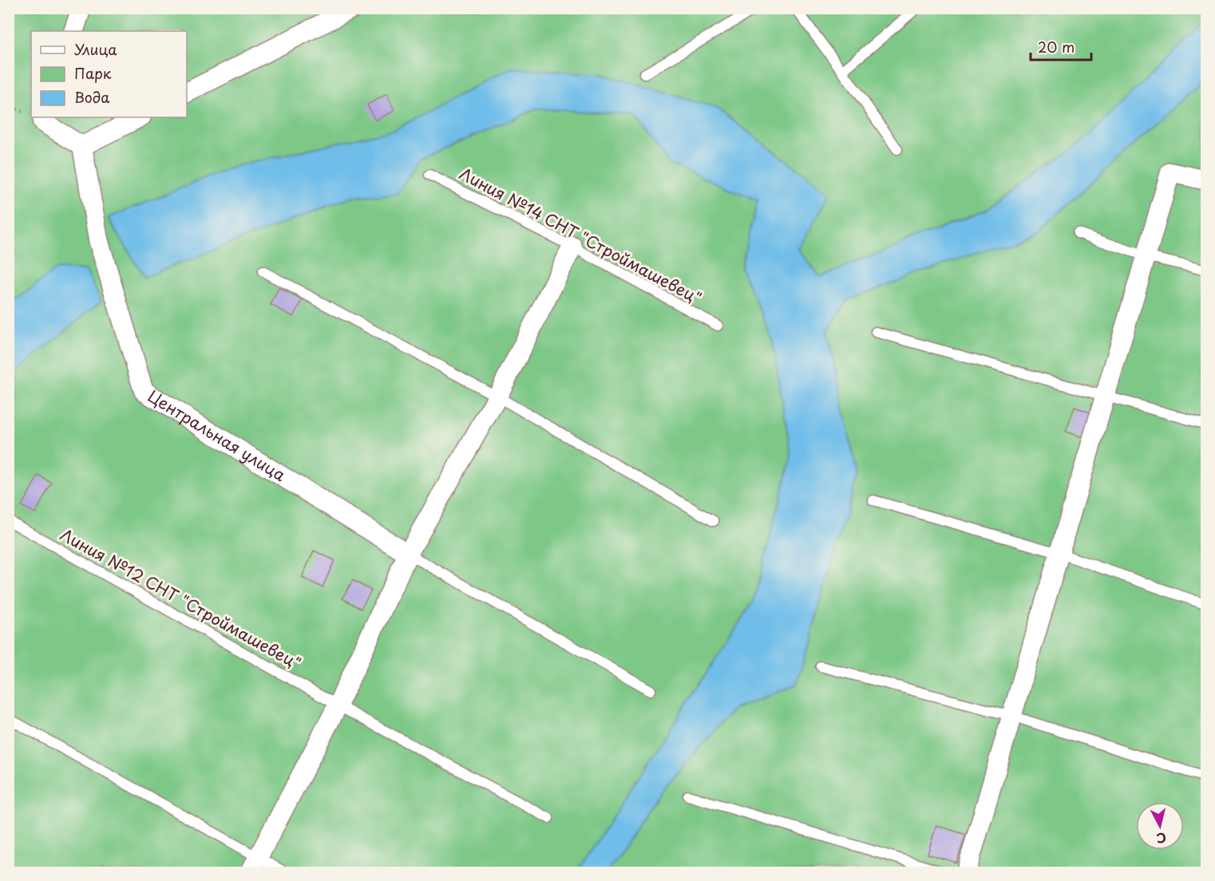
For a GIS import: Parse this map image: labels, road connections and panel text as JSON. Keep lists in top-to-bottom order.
{
  "streets": {
    "street": ["Центральная улица"],
    "lane": ["Линия №14 СНТ \"Строймашевец\"", "Линия №12 СНТ \"Строймашевец\""]
  },
  "legend": ["Улица", "Парк", "Вода"],
  "scale_bar": "20 m",
  "north": "bottom"
}
